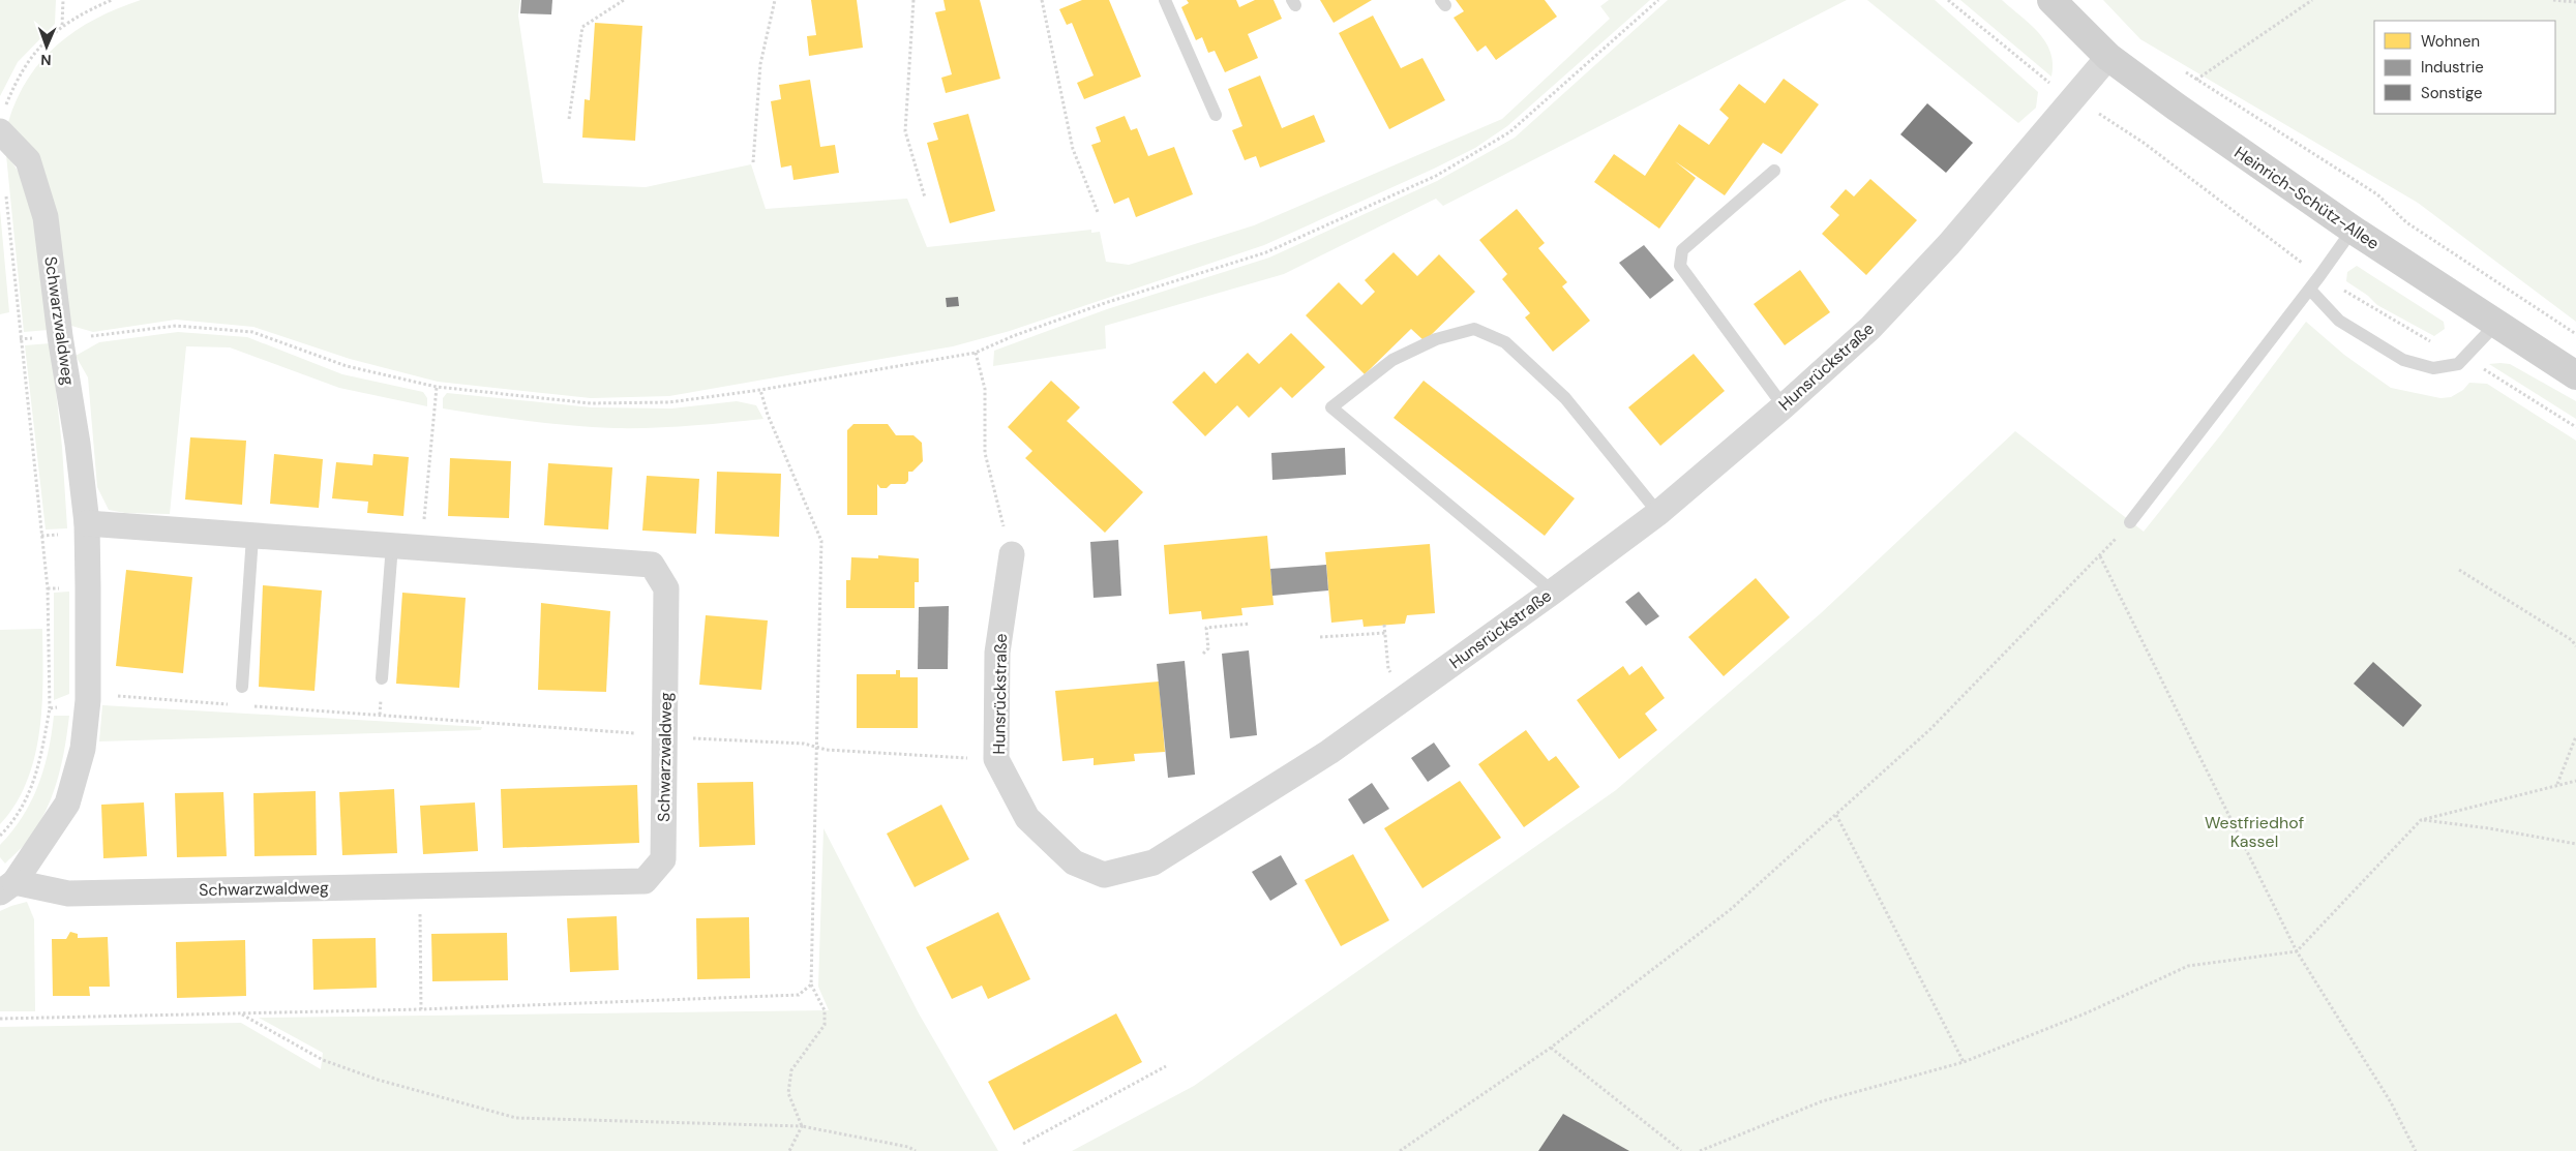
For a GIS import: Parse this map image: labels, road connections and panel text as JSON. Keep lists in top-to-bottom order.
{
  "streets": {
    "main road": ["Heinrich-Schütz-Allee"],
    "street": ["Schwarzwaldweg", "Hunsrückstraße"]
  },
  "crossings": [
    ["Heinrich-Schütz-Allee", "Hunsrückstraße"]
  ],
  "parks": ["Westfriedhof Kassel"],
  "legend": ["Wohnen", "Industrie", "Sonstige"],
  "north": "bottom"
}
